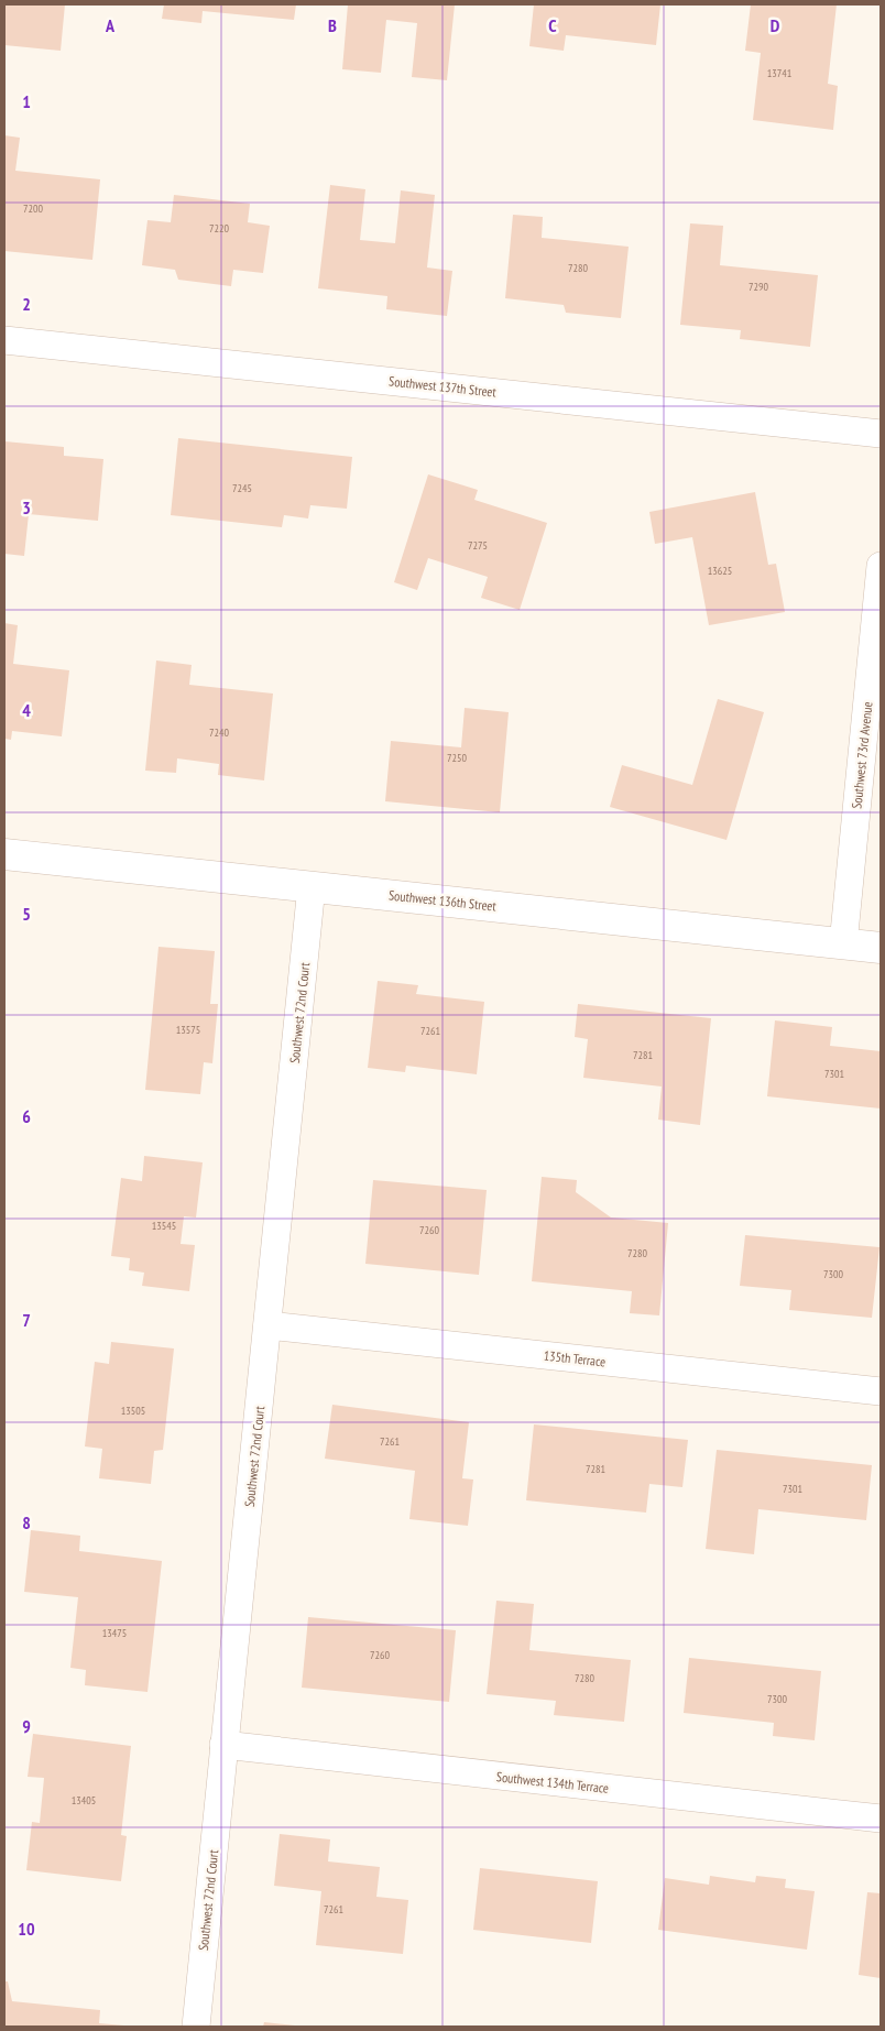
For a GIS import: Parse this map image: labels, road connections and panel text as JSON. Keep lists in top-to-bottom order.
{
  "streets": {
    "street": [
      "Southwest 137th Street",
      "Southwest 73rd Avenue",
      "Southwest 136th Street",
      "Southwest 72nd Court",
      "135th Terrace",
      "Southwest 134th Terrace"
    ]
  },
  "crossings": [
    ["Southwest 73rd Avenue", "Southwest 136th Street"],
    ["Southwest 136th Street", "Southwest 72nd Court"],
    ["Southwest 72nd Court", "135th Terrace"],
    ["Southwest 72nd Court", "Southwest 134th Terrace"]
  ],
  "house_numbers": [
    "13741",
    "7200",
    "7220",
    "7280",
    "7290",
    "7245",
    "7275",
    "13625",
    "7240",
    "7250",
    "13575",
    "7261",
    "7281",
    "7301",
    "13545",
    "7260",
    "7280",
    "7300",
    "13505",
    "7261",
    "7281",
    "7301",
    "13475",
    "7260",
    "7280",
    "7300",
    "13405",
    "7261"
  ],
  "grid": {
    "columns": [
      "A",
      "B",
      "C",
      "D"
    ],
    "rows": [
      "1",
      "2",
      "3",
      "4",
      "5",
      "6",
      "7",
      "8",
      "9",
      "10"
    ]
  }
}
